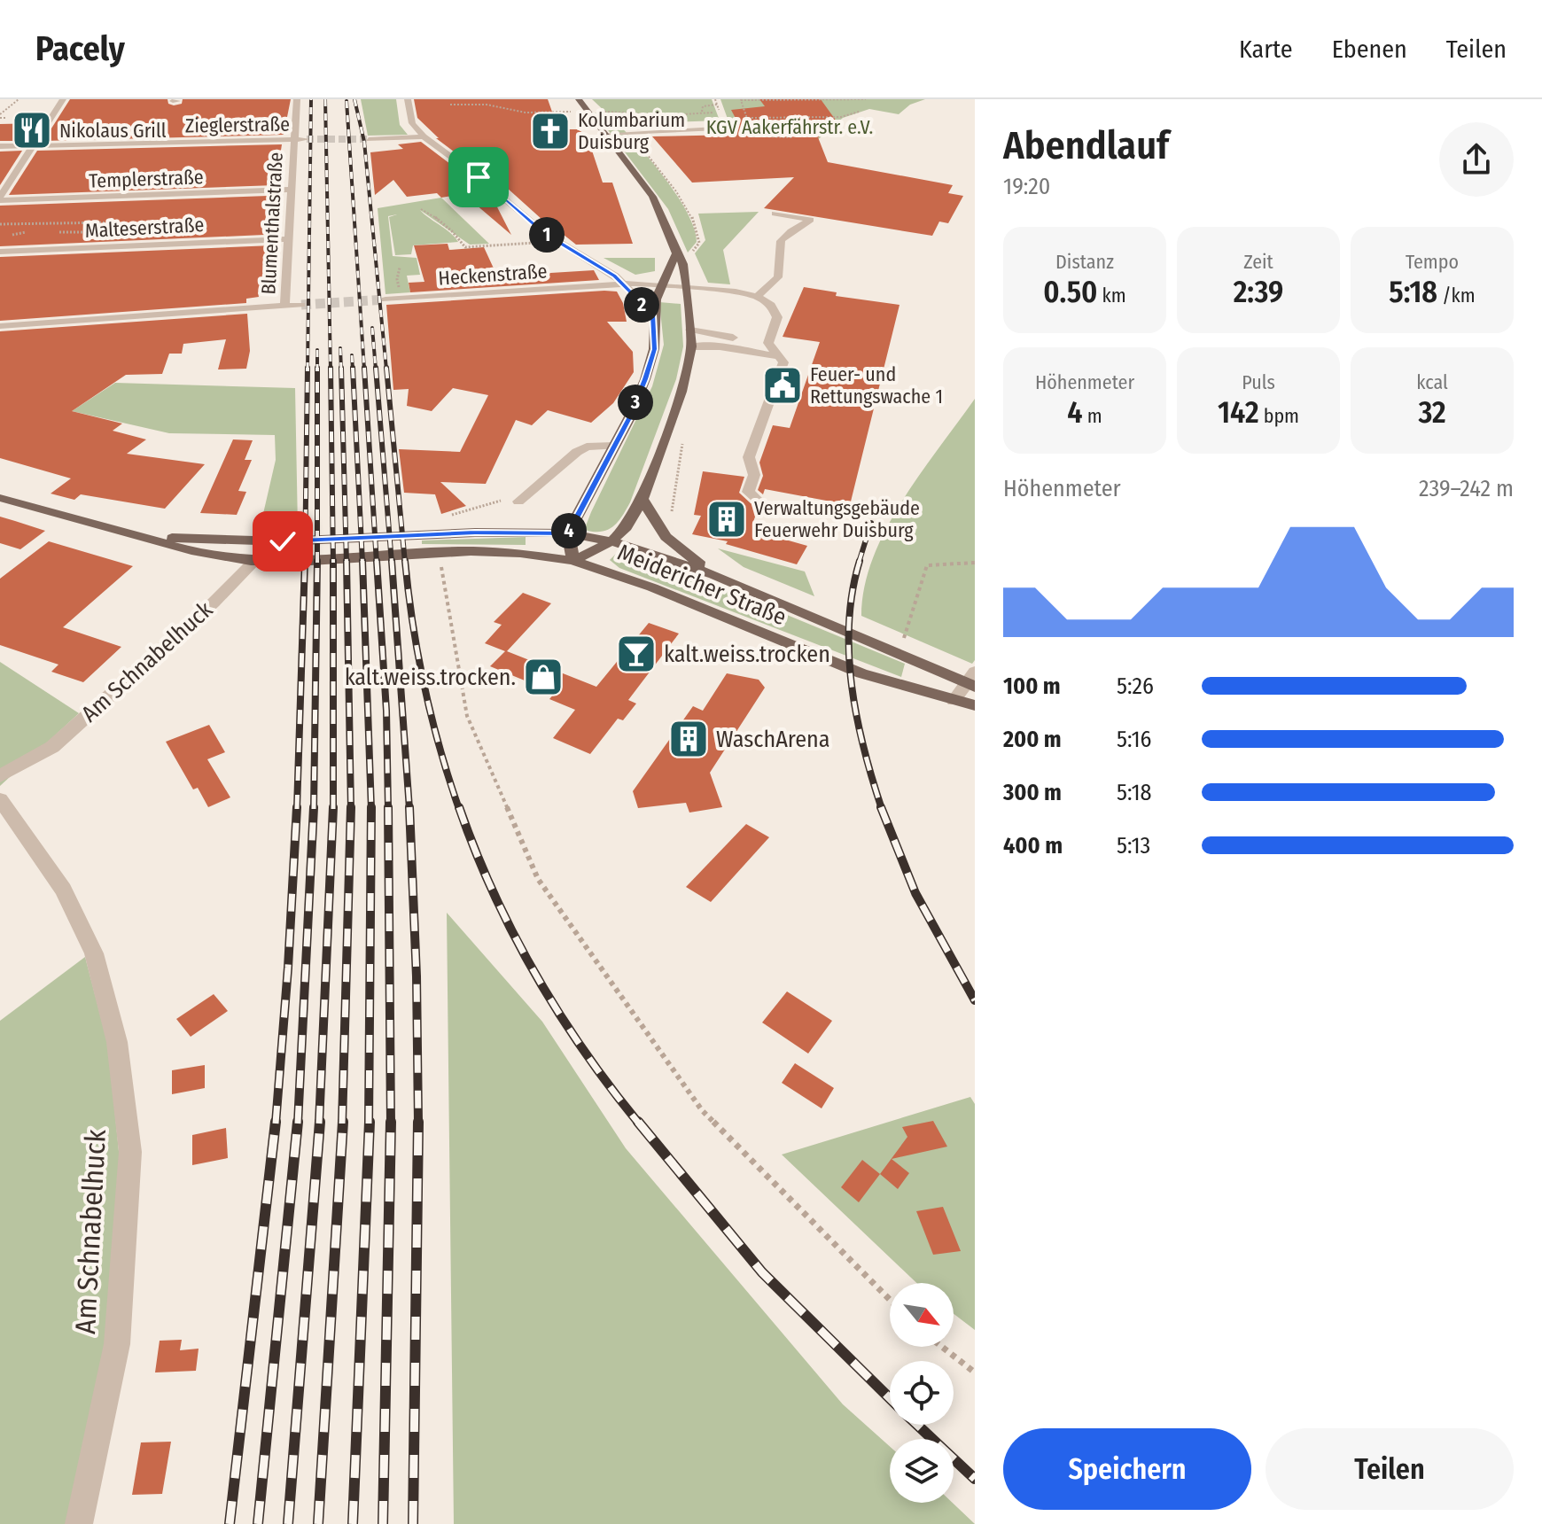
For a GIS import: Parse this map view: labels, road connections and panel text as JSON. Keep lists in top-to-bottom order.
{
  "streets": {
    "main road": ["Meidericher Straße"],
    "street": [
      "Zieglerstraße",
      "Templerstraße",
      "Blumenthalstraße",
      "Malteserstraße",
      "Heckenstraße",
      "Am Schnabelhuck"
    ]
  },
  "crossings": [
    ["Zieglerstraße", "Blumenthalstraße"],
    ["Templerstraße", "Blumenthalstraße"],
    ["Blumenthalstraße", "Malteserstraße"],
    ["Meidericher Straße", "Am Schnabelhuck"]
  ],
  "parks": ["KGV Aakerfährstr. e.V."],
  "places": {
    "restaurant": ["Nikolaus Grill"],
    "church": ["Kolumbarium Duisburg"],
    "public building": ["Feuer- und Rettungswache 1"],
    "building": ["Verwaltungsgebäude Feuerwehr Duisburg", "WaschArena"],
    "bar": ["kalt.weiss.trocken"],
    "shop": ["kalt.weiss.trocken."]
  },
  "north": "bottom right",
  "page": {
    "header": "Pacely",
    "nav": ["Karte", "Ebenen", "Teilen"],
    "heading": ["Abendlauf", "19:20"],
    "pins": [
      "1",
      "2",
      "3",
      "4"
    ],
    "stats": [
      ["Distanz", "0.50 km"],
      ["Zeit", "2:39"],
      ["Tempo", "5:18 /km"],
      ["Höhenmeter", "4 m"],
      ["Puls", "142 bpm"],
      ["kcal", "32"]
    ],
    "chart": ["Höhenmeter", "239–242 m"],
    "list": [
      {
        "name": "100 m",
        "note": "5:26"
      },
      {
        "name": "200 m",
        "note": "5:16"
      },
      {
        "name": "300 m",
        "note": "5:18"
      },
      {
        "name": "400 m",
        "note": "5:13"
      }
    ],
    "buttons": ["Speichern", "Teilen"]
  }
}
